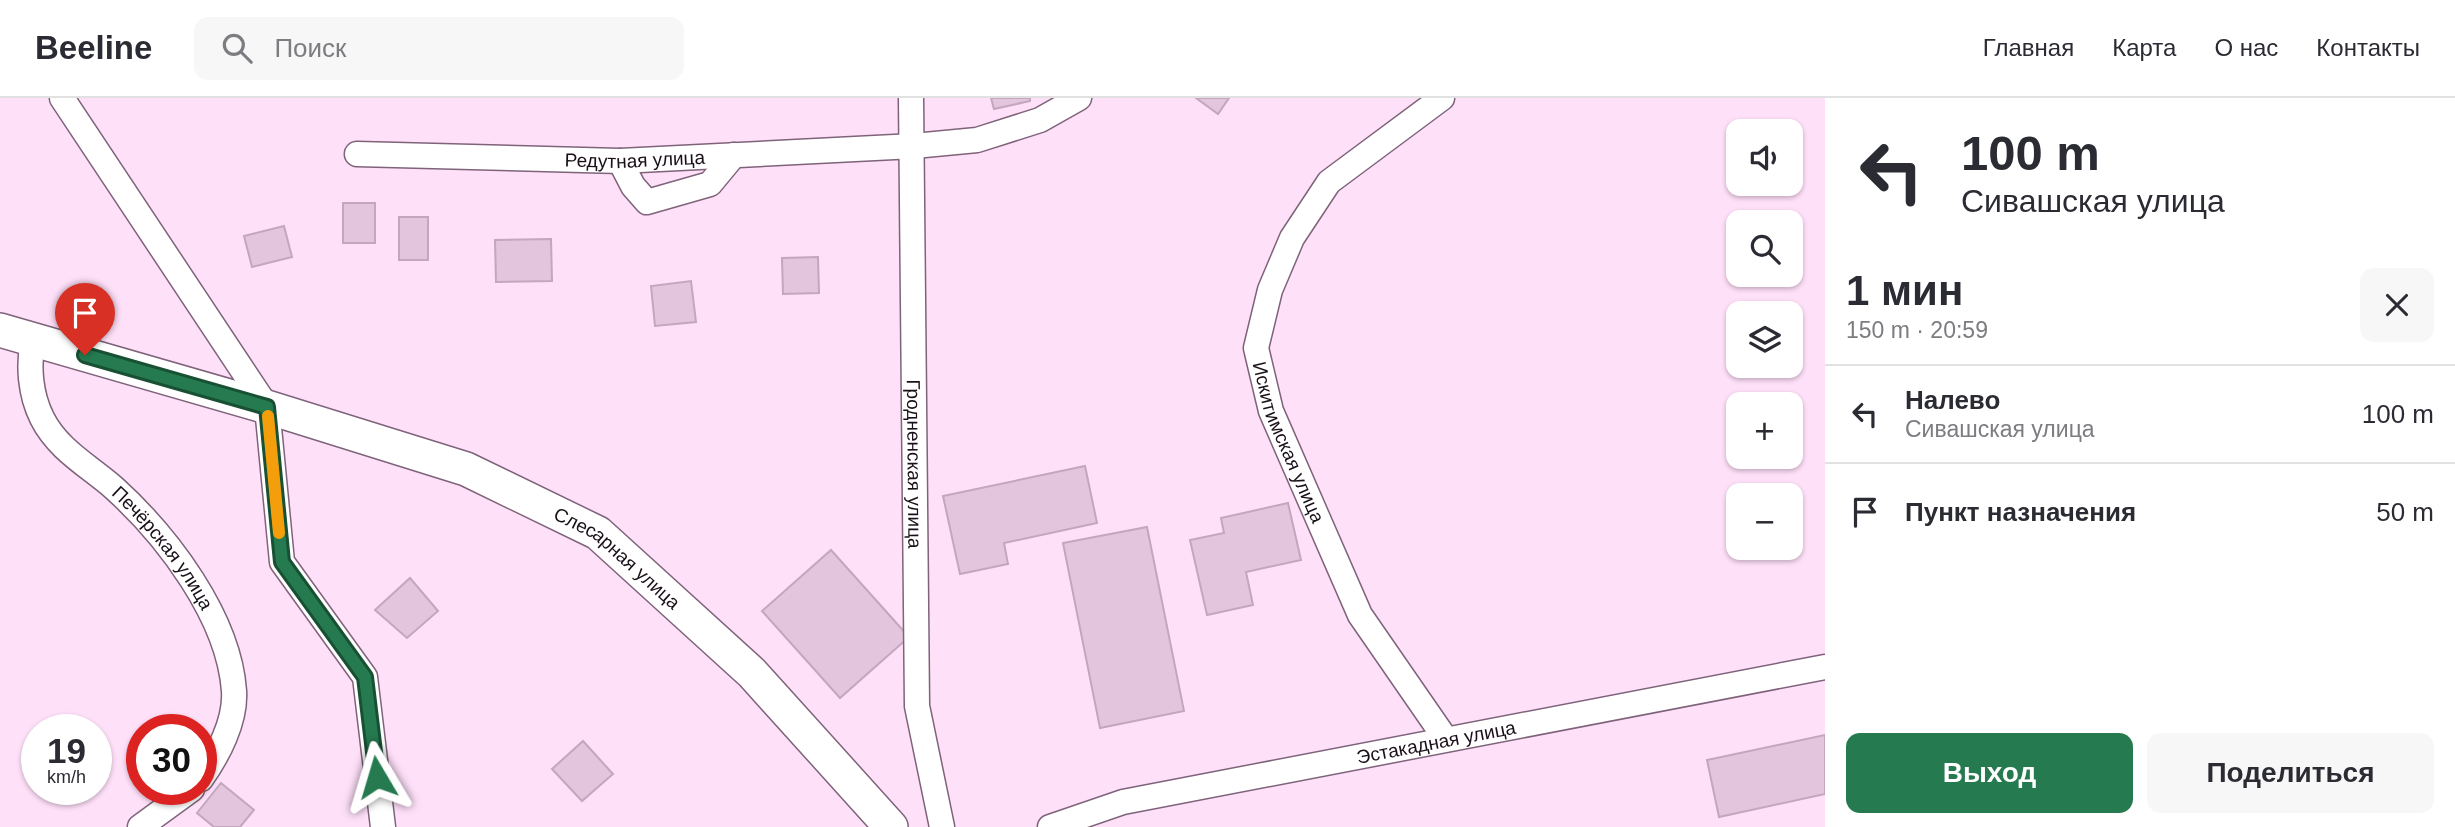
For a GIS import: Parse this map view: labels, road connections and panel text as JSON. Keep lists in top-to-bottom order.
{
  "streets": {
    "main road": ["Слесарная улица"],
    "street": [
      "Редутная улица",
      "Искитимская улица",
      "Гродненская улица",
      "Печёрская улица",
      "Эстакадная улица"
    ]
  },
  "crossings": [
    ["Редутная улица", "Гродненская улица"],
    ["Искитимская улица", "Эстакадная улица"],
    ["Печёрская улица", "Слесарная улица"]
  ],
  "page": {
    "header": "Beeline",
    "search": "Поиск",
    "nav": [
      "Главная",
      "Карта",
      "О нас",
      "Контакты"
    ],
    "turn": ["100 m", "Сивашская улица"],
    "map_buttons": ["+", "−"],
    "heading": ["1 мин", "150 m · 20:59"],
    "list": [
      {
        "name": "Налево",
        "note": "Сивашская улица",
        "value": "100 m"
      },
      {
        "name": "Пункт назначения",
        "value": "50 m"
      }
    ],
    "speed": "19 km/h",
    "limit": "30",
    "buttons": ["Выход", "Поделиться"]
  }
}
